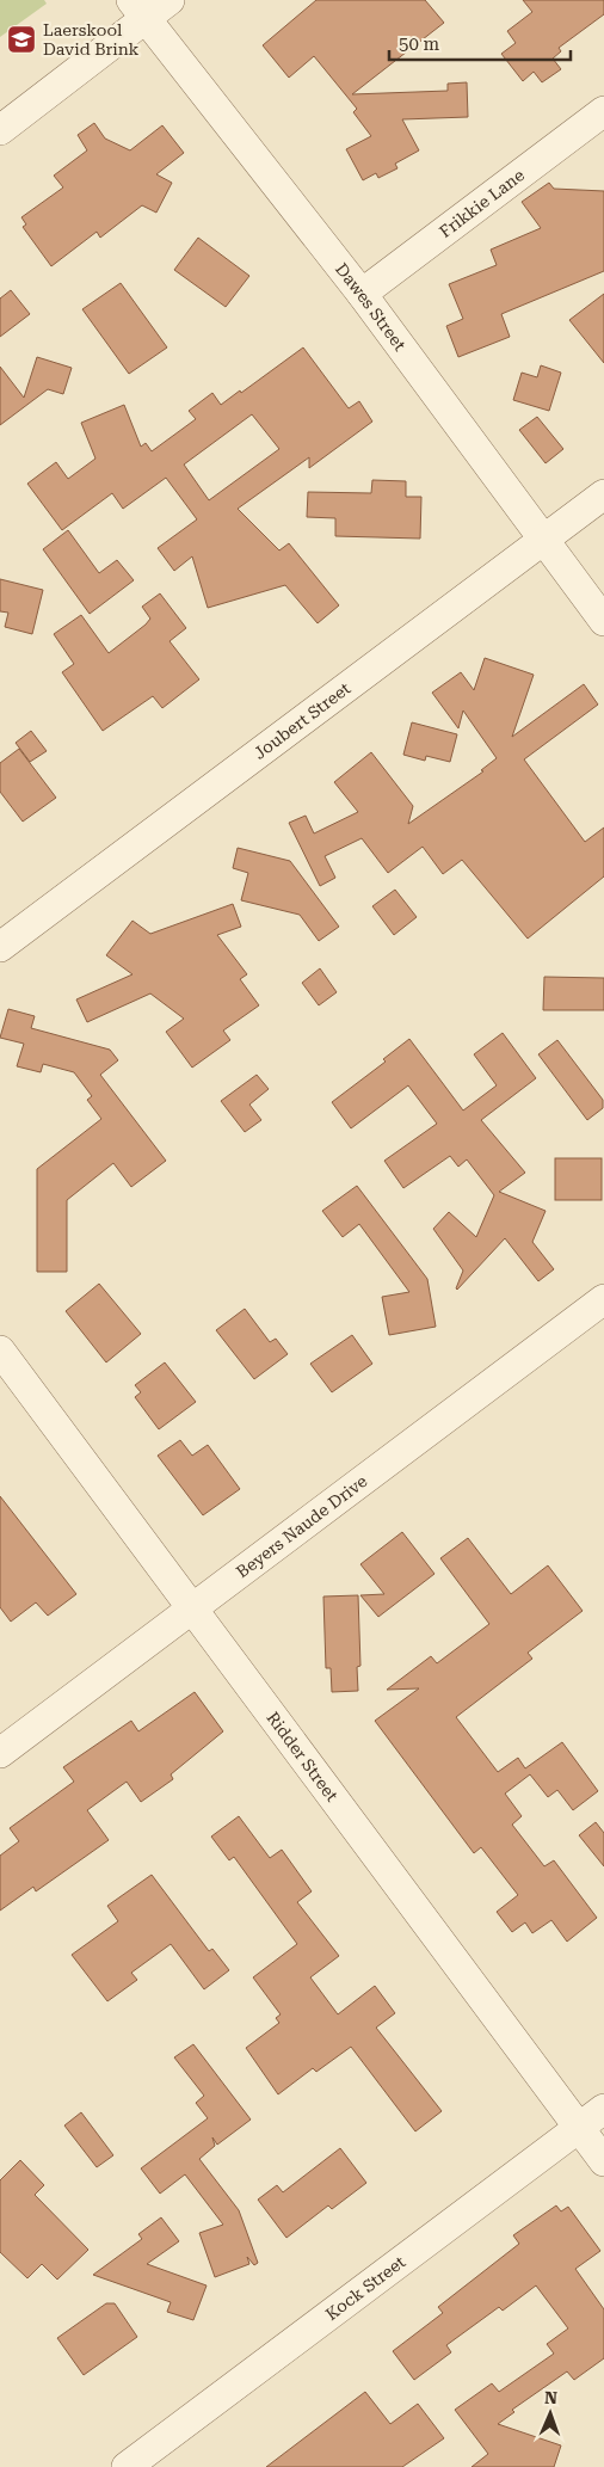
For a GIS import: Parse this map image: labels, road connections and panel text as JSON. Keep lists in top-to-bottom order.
{
  "streets": {
    "street": [
      "Frikkie Lane",
      "Dawes Street",
      "Joubert Street",
      "Beyers Naude Drive",
      "Ridder Street",
      "Kock Street"
    ]
  },
  "crossings": [
    ["Frikkie Lane", "Dawes Street"],
    ["Dawes Street", "Joubert Street"],
    ["Beyers Naude Drive", "Ridder Street"],
    ["Ridder Street", "Kock Street"]
  ],
  "places": {
    "school or university": ["Laerskool David Brink"]
  },
  "scale_bar": "50 m",
  "north": "top"
}
